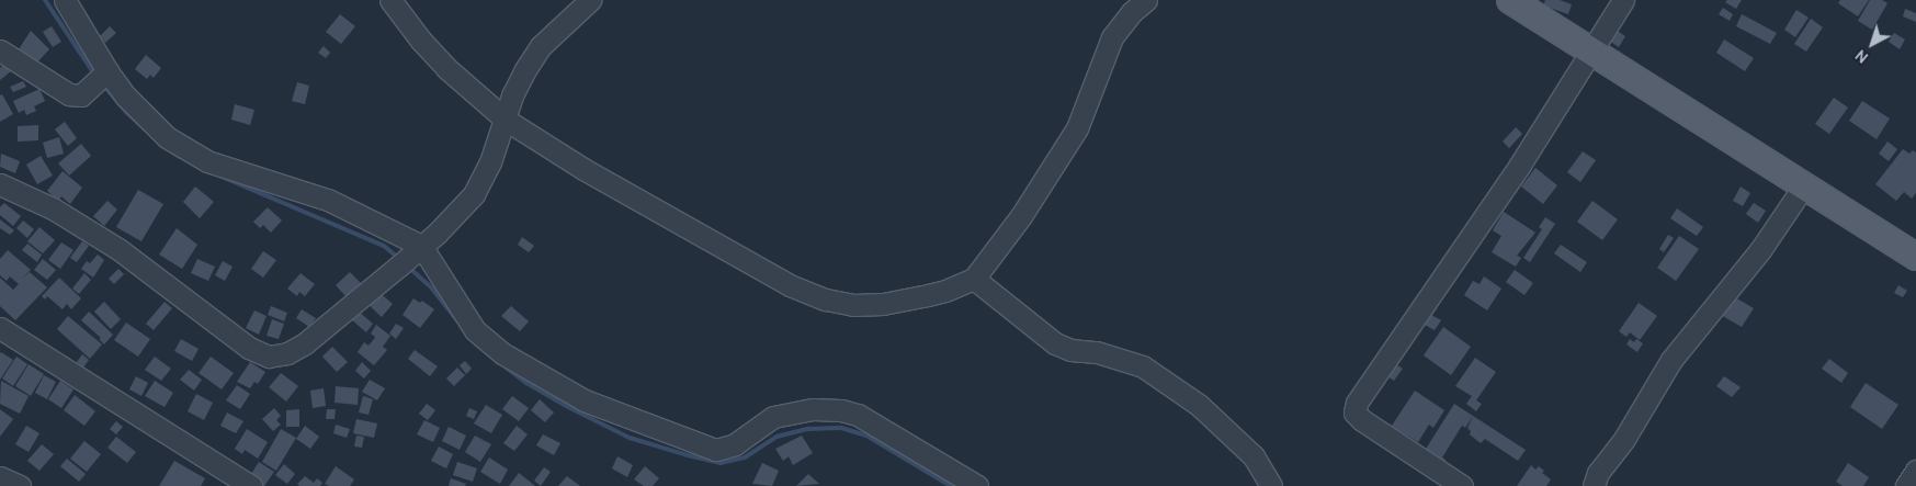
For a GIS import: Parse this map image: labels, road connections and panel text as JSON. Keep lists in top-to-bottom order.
{
  "north": "bottom left"
}
